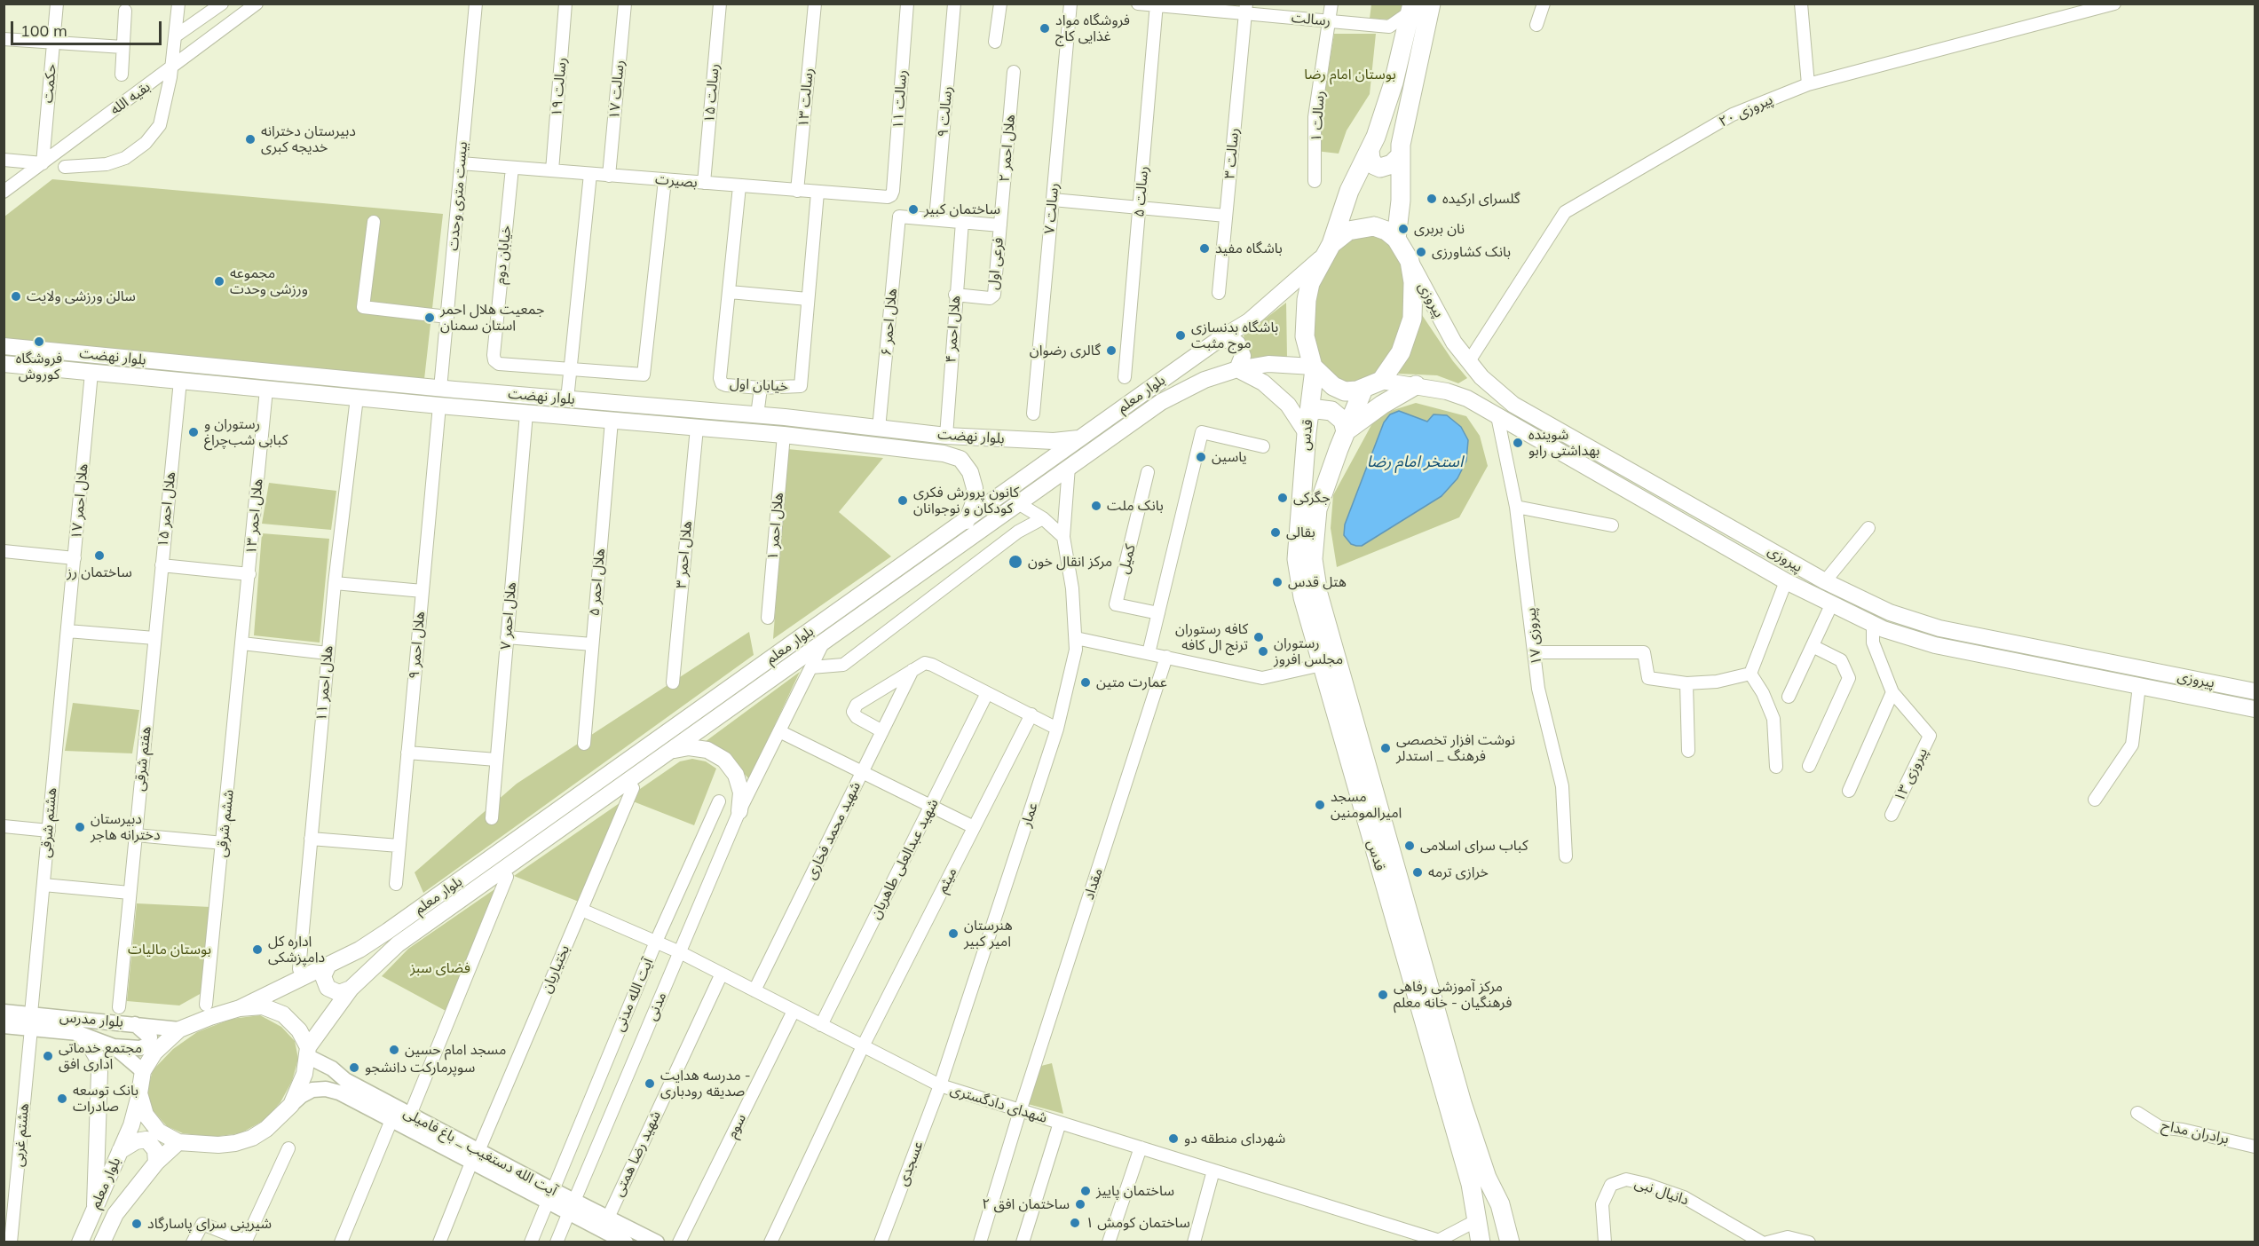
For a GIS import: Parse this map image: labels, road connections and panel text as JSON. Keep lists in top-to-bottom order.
{
  "streets": {
    "main road": [
      "پیروزی",
      "بلوار نهضت",
      "بلوار معلم",
      "قدس"
    ],
    "street": [
      "رسالت",
      "حکمت",
      "رسالت ۱۹",
      "رسالت ۱۷",
      "رسالت ۱۵",
      "رسالت ۱۳",
      "بقیه الله",
      "رسالت ۱۱",
      "پیروزی ۲۰",
      "رسالت ۹",
      "رسالت ۱",
      "هلال احمر ۲",
      "رسالت ۳",
      "بصیرت",
      "رسالت ۵",
      "بیست متری وحدت",
      "رسالت ۷",
      "خیابان دوم",
      "فرعی اول",
      "هلال احمر ۶",
      "هلال احمر ۴",
      "خیابان اول",
      "هلال احمر ۱۷",
      "هلال احمر ۱۵",
      "هلال احمر ۱۳",
      "هلال احمر ۱",
      "هلال احمر ۳",
      "کمیل",
      "هلال احمر ۵",
      "هلال احمر ۷",
      "پیروزی ۱۷",
      "هلال احمر ۹",
      "هلال احمر ۱۱",
      "هفتم شرقی",
      "پیروزی ۱۳",
      "عمار",
      "هشتم شرقی",
      "ششم شرقی",
      "شهید محمد فخاری",
      "شهید عبدالعلی طاهریان",
      "میثم",
      "مقداد",
      "بختیاریان",
      "آیت الله مدنی",
      "مدنی",
      "بلوار مدرس",
      "شهدای دادگستری",
      "سوم",
      "برادران مداح",
      "هشتم غربی",
      "آیت الله دستغیب _ باغ فامیلی",
      "شهید رضا همتی",
      "عسجدی",
      "دانیال نبی"
    ]
  },
  "crossings": [
    ["رسالت", "رسالت ۱"],
    ["رسالت", "رسالت ۳"],
    ["رسالت", "رسالت ۵"],
    ["حکمت", "بقیه الله"],
    ["رسالت ۱۹", "بصیرت"],
    ["رسالت ۱۷", "بصیرت"],
    ["رسالت ۱۵", "بصیرت"],
    ["رسالت ۱۳", "بصیرت"],
    ["رسالت ۱۱", "بصیرت"],
    ["پیروزی ۲۰", "پیروزی"],
    ["رسالت ۹", "هلال احمر ۶"],
    ["هلال احمر ۲", "فرعی اول"],
    ["بصیرت", "بیست متری وحدت"],
    ["بصیرت", "خیابان دوم"],
    ["بصیرت", "خیابان اول"],
    ["بیست متری وحدت", "بلوار نهضت"],
    ["فرعی اول", "هلال احمر ۴"],
    ["پیروزی", "بلوار معلم"],
    ["پیروزی", "قدس"],
    ["پیروزی", "پیروزی ۱۷"],
    ["پیروزی", "پیروزی ۱۳"],
    ["هلال احمر ۶", "بلوار نهضت"],
    ["هلال احمر ۴", "بلوار نهضت"],
    ["بلوار نهضت", "بلوار معلم"],
    ["بلوار نهضت", "هلال احمر ۱۷"],
    ["بلوار نهضت", "هلال احمر ۱۵"],
    ["بلوار نهضت", "هلال احمر ۱۳"],
    ["بلوار نهضت", "هلال احمر ۱"],
    ["بلوار نهضت", "هلال احمر ۳"],
    ["بلوار نهضت", "هلال احمر ۵"],
    ["بلوار نهضت", "هلال احمر ۷"],
    ["بلوار نهضت", "هلال احمر ۹"],
    ["بلوار نهضت", "هلال احمر ۱۱"],
    ["بلوار معلم", "قدس"],
    ["بلوار معلم", "عمار"],
    ["بلوار معلم", "مدنی"],
    ["بلوار معلم", "بلوار مدرس"],
    ["بلوار معلم", "آیت الله دستغیب _ باغ فامیلی"],
    ["هلال احمر ۱۷", "هشتم شرقی"],
    ["هلال احمر ۱۵", "هفتم شرقی"],
    ["هلال احمر ۱۳", "ششم شرقی"],
    ["عمار", "شهدای دادگستری"],
    ["عمار", "عسجدی"],
    ["هشتم شرقی", "بلوار مدرس"],
    ["هشتم شرقی", "هشتم غربی"],
    ["شهید محمد فخاری", "شهدای دادگستری"],
    ["شهید عبدالعلی طاهریان", "شهدای دادگستری"],
    ["میثم", "شهدای دادگستری"],
    ["مقداد", "شهدای دادگستری"],
    ["بختیاریان", "شهدای دادگستری"],
    ["بختیاریان", "آیت الله دستغیب _ باغ فامیلی"],
    ["آیت الله مدنی", "شهدای دادگستری"],
    ["آیت الله مدنی", "آیت الله دستغیب _ باغ فامیلی"],
    ["مدنی", "شهدای دادگستری"],
    ["مدنی", "آیت الله دستغیب _ باغ فامیلی"],
    ["بلوار مدرس", "هشتم غربی"],
    ["بلوار مدرس", "آیت الله دستغیب _ باغ فامیلی"],
    ["شهدای دادگستری", "سوم"],
    ["شهدای دادگستری", "شهید رضا همتی"],
    ["شهدای دادگستری", "عسجدی"],
    ["آیت الله دستغیب _ باغ فامیلی", "شهید رضا همتی"]
  ],
  "water": ["استخر امام رضا"],
  "parks": ["بوستان امام رضا", "بوستان مالیات", "فضای سبز"],
  "places": [
    "فروشگاه مواد غذایی کاج",
    "دبیرستان دخترانه خدیجه کبری",
    "گلسرای ارکیده",
    "ساختمان کبیر",
    "نان بربری",
    "باشگاه مفید",
    "بانک کشاورزی",
    "مجموعه ورزشی وحدت",
    "سالن ورزشی ولایت",
    "جمعیت هلال احمر استان سمنان",
    "باشگاه بدنسازی موج مثبت",
    "فروشگاه کوروش",
    "گالری رضوان",
    "رستوران و کبابی شب‌چراغ",
    "شوینده بهداشتی رابو",
    "یاسین",
    "جگرکی",
    "کانون پرورش فکری کودکان و نوجوانان",
    "بانک ملت",
    "بقالی",
    "ساختمان رز",
    "مرکز انقال خون",
    "هتل قدس",
    "کافه رستوران ترنج ال کافه",
    "رستوران مجلس افروز",
    "عمارت متین",
    "نوشت افزار تخصصی فرهنگ _ استدلر",
    "مسجد امیرالمومنین",
    "دبیرستان دخترانه هاجر",
    "کباب سرای اسلامی",
    "خرازی ترمه",
    "هنرستان امیر کبیر",
    "اداره کل دامپزشکی",
    "مرکز آموزشی رفاهی فرهنگیان - خانه معلم",
    "مسجد امام حسین",
    "مجتمع خدماتی اداری افق",
    "سوپرمارکت دانشجو",
    "مدرسه هدایت - صدیقه رودباری",
    "بانک توسعه صادرات",
    "شهردای منطقه دو",
    "ساختمان پاییز",
    "ساختمان افق ۲",
    "ساختمان کومش ۱",
    "شیرینی سرای پاسارگاد"
  ],
  "scale_bar": "100 m"
}
